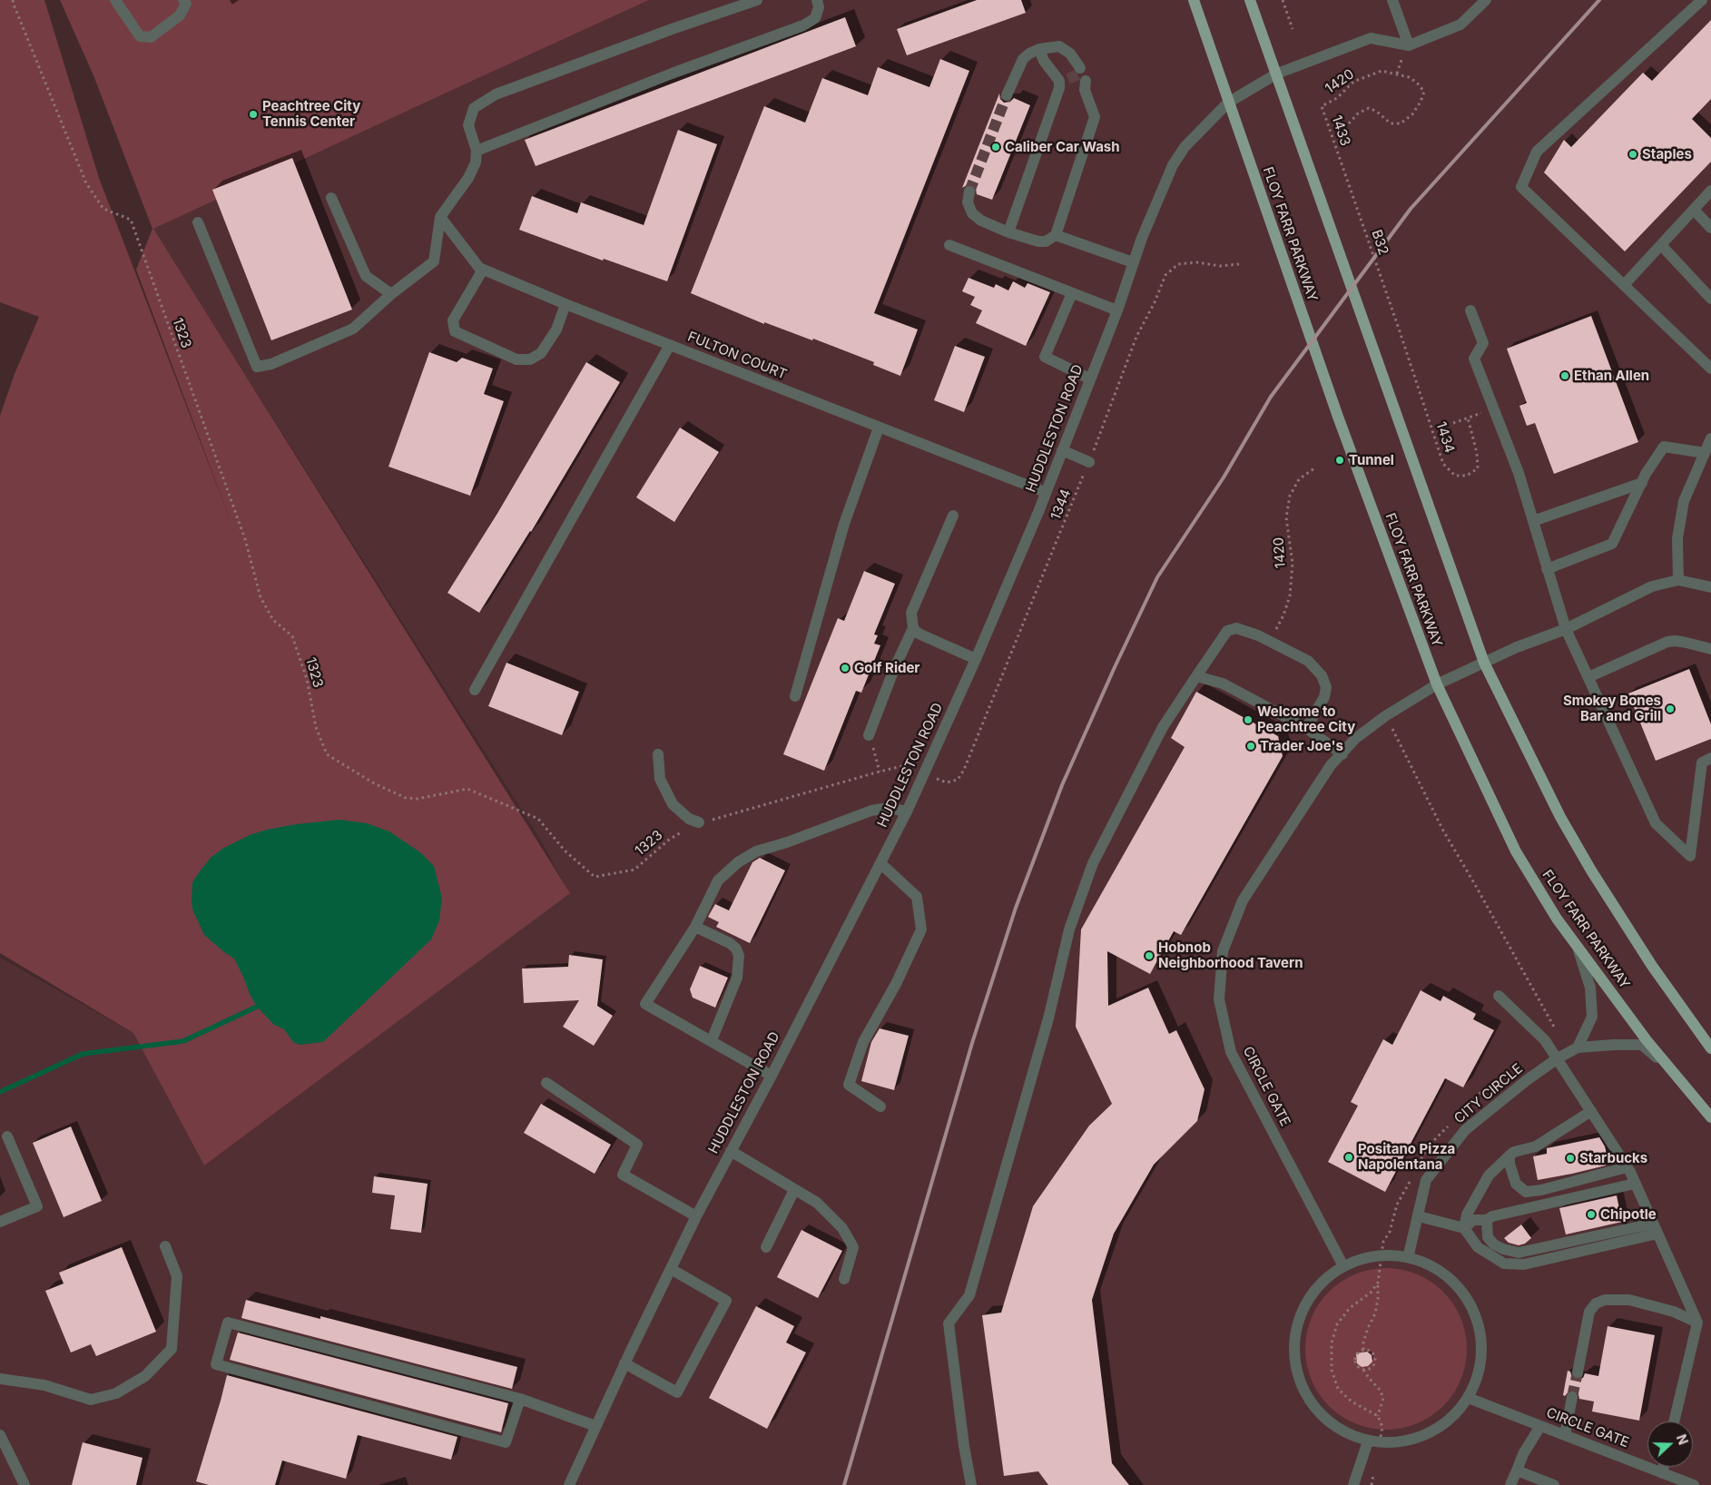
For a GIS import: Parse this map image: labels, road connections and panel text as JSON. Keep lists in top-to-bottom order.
{
  "streets": {
    "main road": ["FLOY FARR PARKWAY"],
    "street": [
      "FULTON COURT",
      "HUDDLESTON ROAD",
      "CIRCLE GATE",
      "CITY CIRCLE"
    ],
    "path": [
      "1420",
      "1433",
      "B32",
      "1323",
      "1434",
      "1344"
    ]
  },
  "crossings": [
    ["1420", "1433"],
    ["1433", "B32"],
    ["FLOY FARR PARKWAY", "HUDDLESTON ROAD"],
    ["FLOY FARR PARKWAY", "CIRCLE GATE"],
    ["FLOY FARR PARKWAY", "CITY CIRCLE"],
    ["B32", "1434"],
    ["1323", "HUDDLESTON ROAD"],
    ["1323", "1344"],
    ["FULTON COURT", "HUDDLESTON ROAD"],
    ["HUDDLESTON ROAD", "1344"]
  ],
  "places": [
    "Peachtree City Tennis Center",
    "Caliber Car Wash",
    "Staples",
    "Ethan Allen",
    "Tunnel",
    "Golf Rider",
    "Smokey Bones Bar and Grill",
    "Welcome to Peachtree City",
    "Trader Joe's",
    "Hobnob Neighborhood Tavern",
    "Positano Pizza Napolentana",
    "Starbucks",
    "Chipotle"
  ],
  "north": "right"
}
